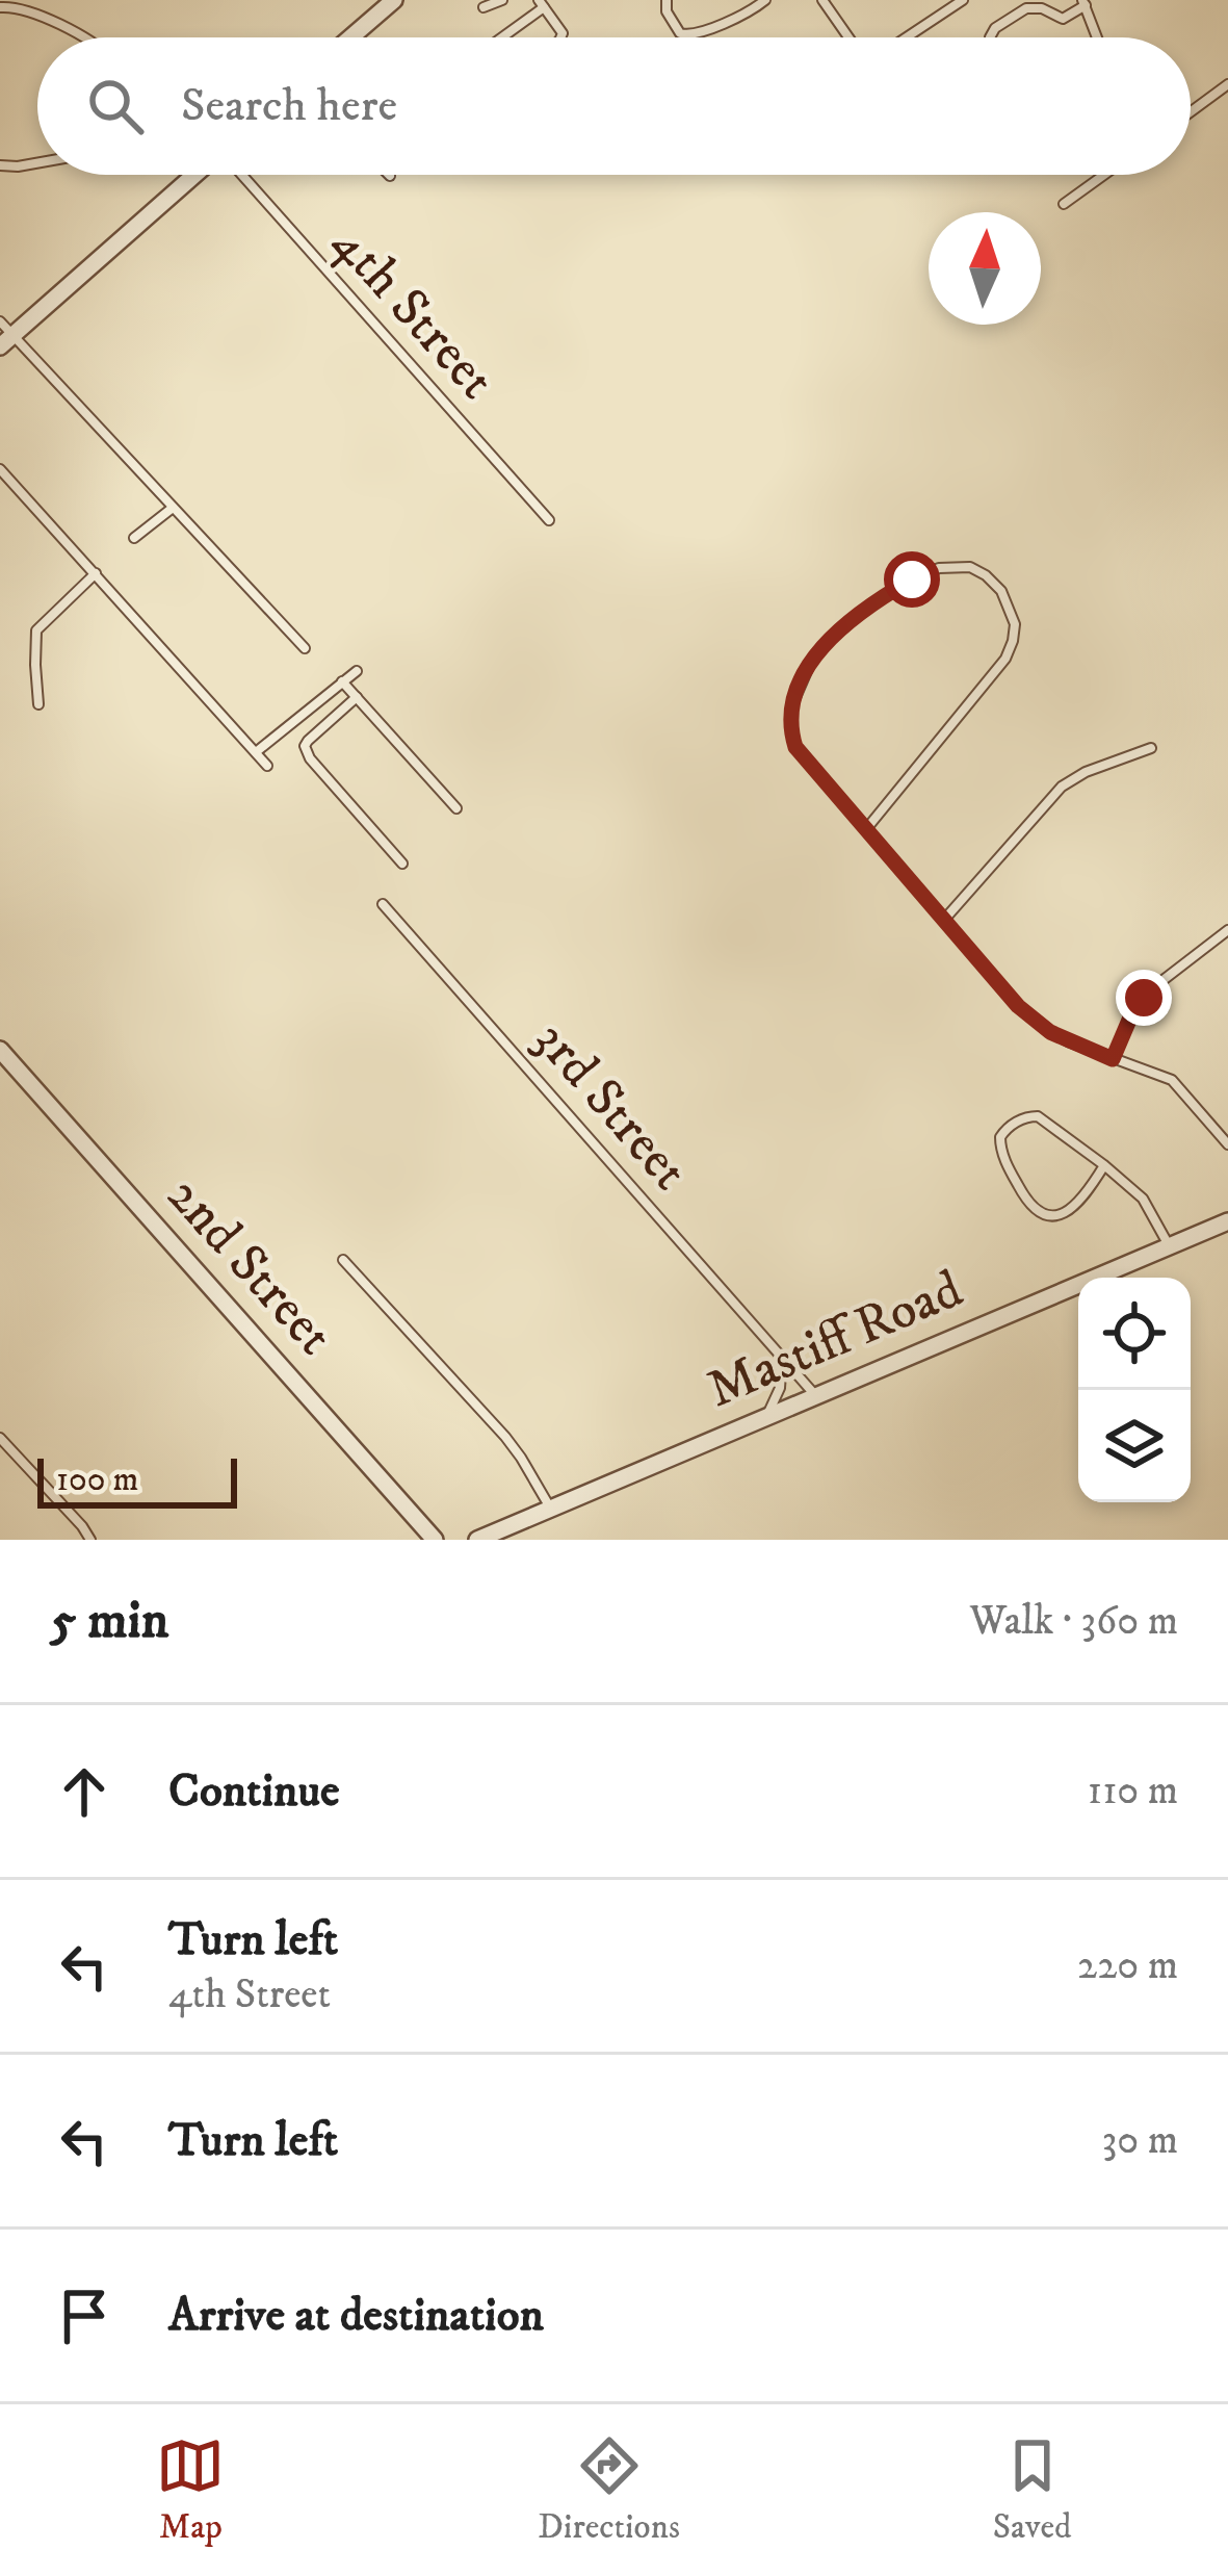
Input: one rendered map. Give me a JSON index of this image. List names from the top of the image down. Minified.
{"streets":{"street":["2nd Street","Mastiff Road"],"lane":["4th Street","3rd Street"]},"crossings":[["3rd Street","Mastiff Road"]],"scale_bar":"100 m","north":"top","page":{"search":"Search here","scale":"100 m","heading":["5 min","Walk · 360 m"],"list":[["Continue","110 m"],["Turn left","4th Street","220 m"],["Turn left","30 m"],"Arrive at destination"],"nav":["Map","Directions","Saved"]}}
